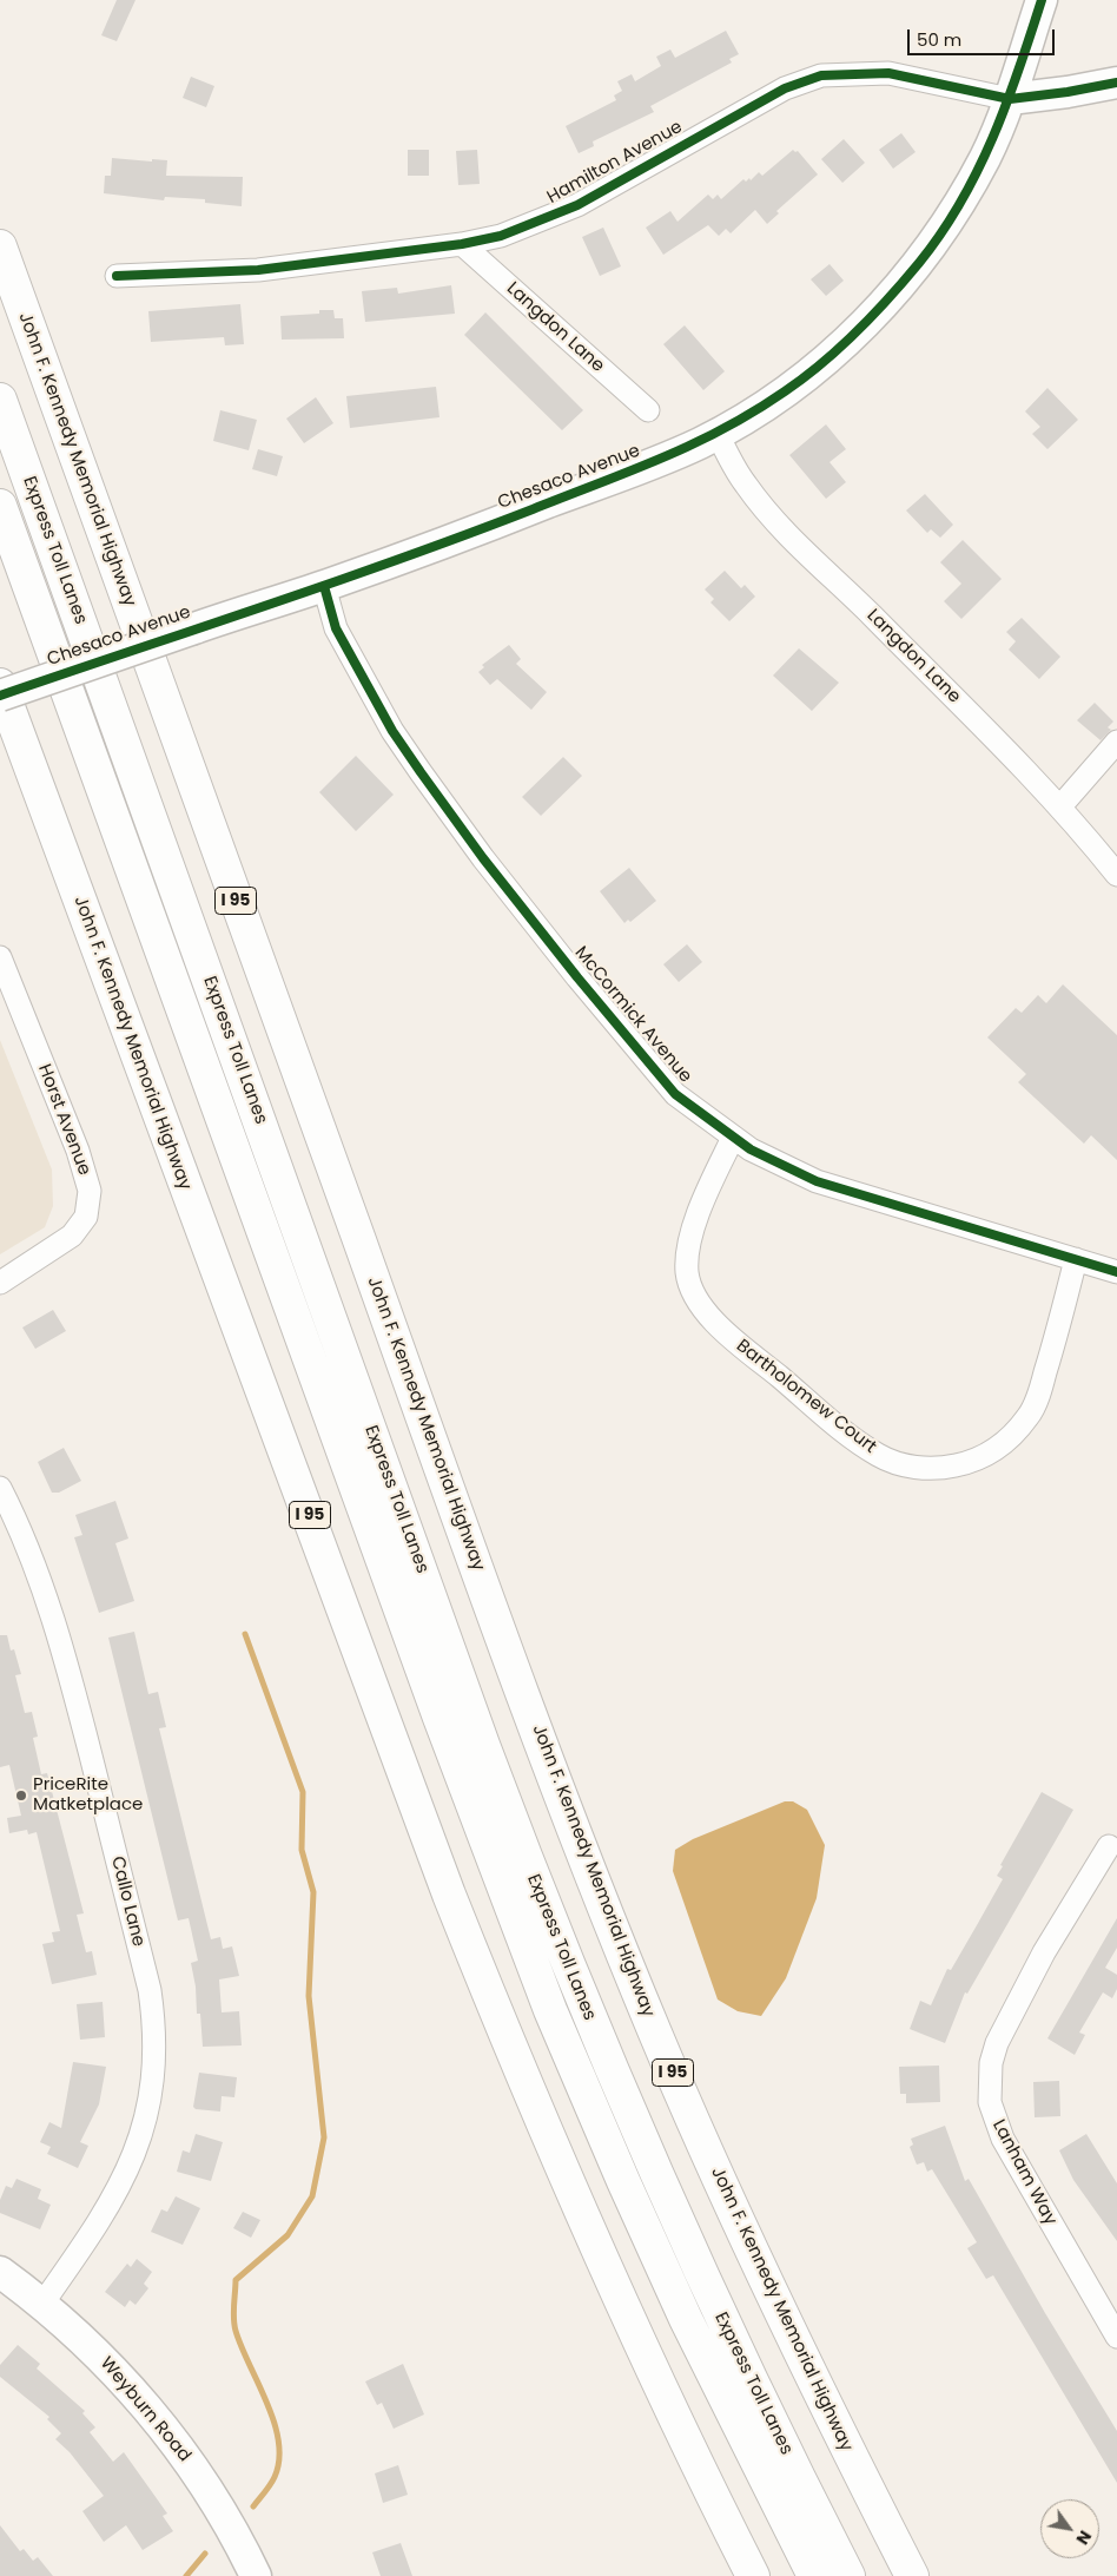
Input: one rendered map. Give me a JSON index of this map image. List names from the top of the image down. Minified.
{"streets":{"highway":["John F. Kennedy Memorial Highway","Express Toll Lanes","I 95"],"street":["Hamilton Avenue","Langdon Lane","Chesaco Avenue","McCormick Avenue","Horst Avenue","Bartholomew Court","Callo Lane","Lanham Way","Weyburn Road"]},"crossings":[["Hamilton Avenue","Langdon Lane"],["Hamilton Avenue","Chesaco Avenue"],["Langdon Lane","Chesaco Avenue"],["Chesaco Avenue","McCormick Avenue"],["McCormick Avenue","Bartholomew Court"],["Callo Lane","Weyburn Road"]],"places":["PriceRite Matketplace"],"scale_bar":"50 m","north":"bottom right"}
